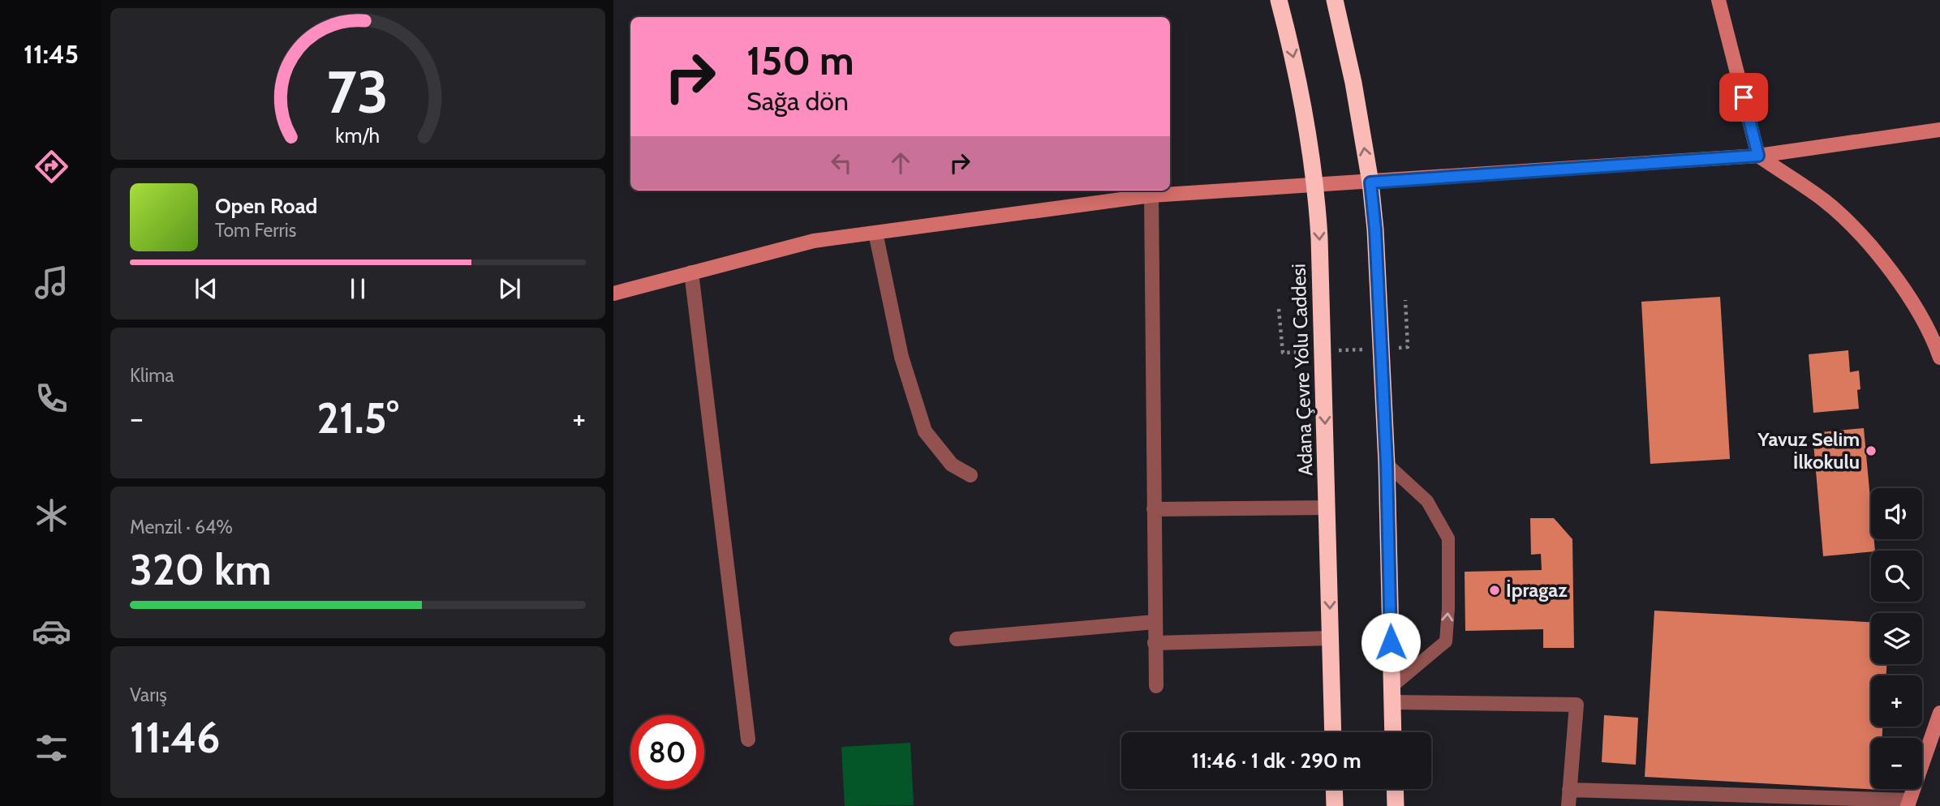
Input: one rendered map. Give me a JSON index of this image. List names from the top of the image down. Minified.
{"streets":{"highway":["Adana Çevre Yolu Caddesi"]},"places":["Yavuz Selim İlkokulu","İpragaz"],"page":{"tabs":"11:45","turn":["150 m","Sağa dön"],"song":["Open Road","Tom Ferris"],"tile":["Klima",["Menzil · 64%","320 km"],["Varış","11:46"]],"heat":["−","21.5°","+"],"map_buttons":["+","−"],"limit":"80","trip":"11:46 · 1 dk · 290 m","gauge":["73","km/h"]}}
